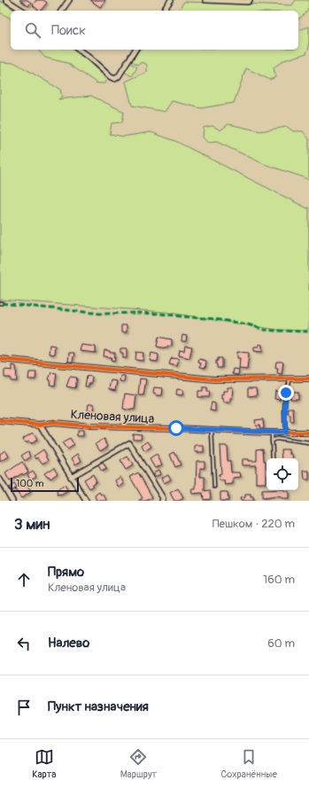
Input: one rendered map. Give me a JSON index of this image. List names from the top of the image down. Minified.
{"streets":{"street":["Кленовая улица"]},"scale_bar":"100 m","page":{"search":"Поиск","scale":"100 m","heading":["3 мин","Пешком · 220 m"],"list":[["Прямо","Кленовая улица","160 m"],["Налево","60 m"],"Пункт назначения"],"nav":["Карта","Маршрут","Сохранённые"]}}
